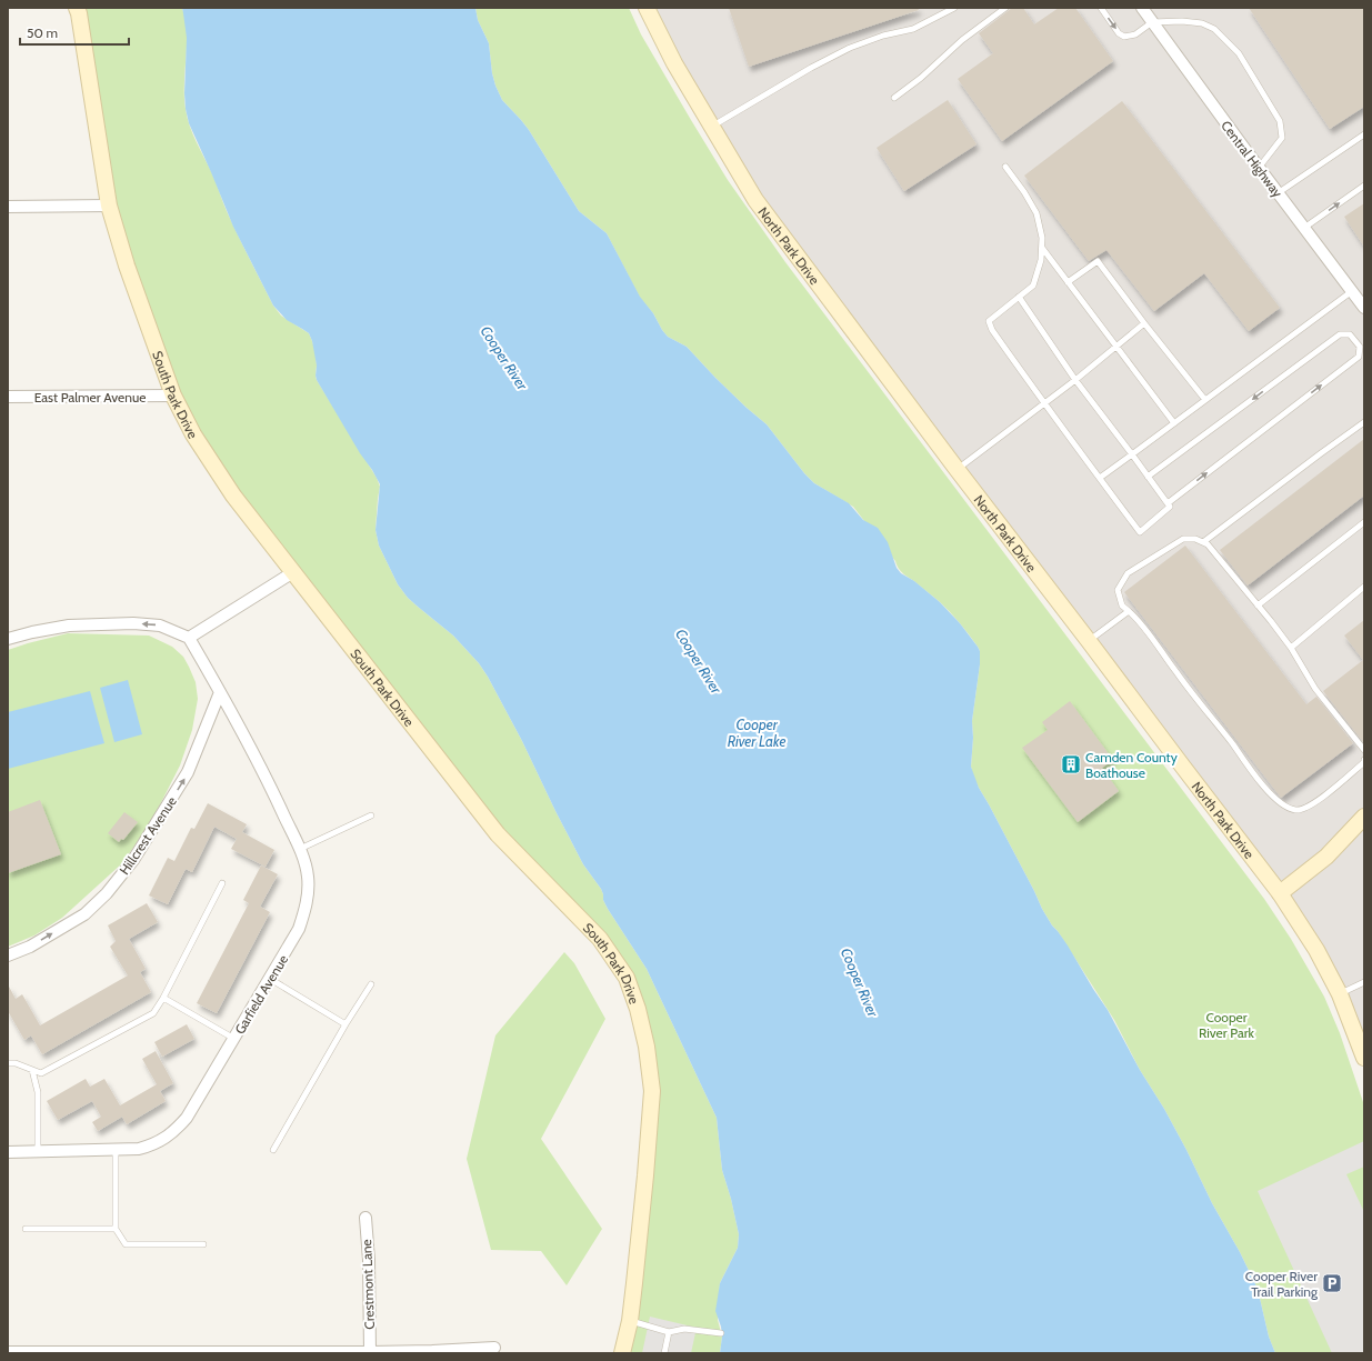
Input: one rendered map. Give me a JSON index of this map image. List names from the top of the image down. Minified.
{"streets":{"street":["Central Highway","North Park Drive","South Park Drive","East Palmer Avenue","Hillcrest Avenue","Garfield Avenue","Crestmont Lane"]},"crossings":[["South Park Drive","East Palmer Avenue"],["Hillcrest Avenue","Garfield Avenue"]],"one_way":["Hillcrest Avenue"],"water":["Cooper River","Cooper River Lake"],"parks":["Cooper River Park"],"places":{"building":["Camden County Boathouse"],"parking":["Cooper River Trail Parking"]},"scale_bar":"50 m"}
